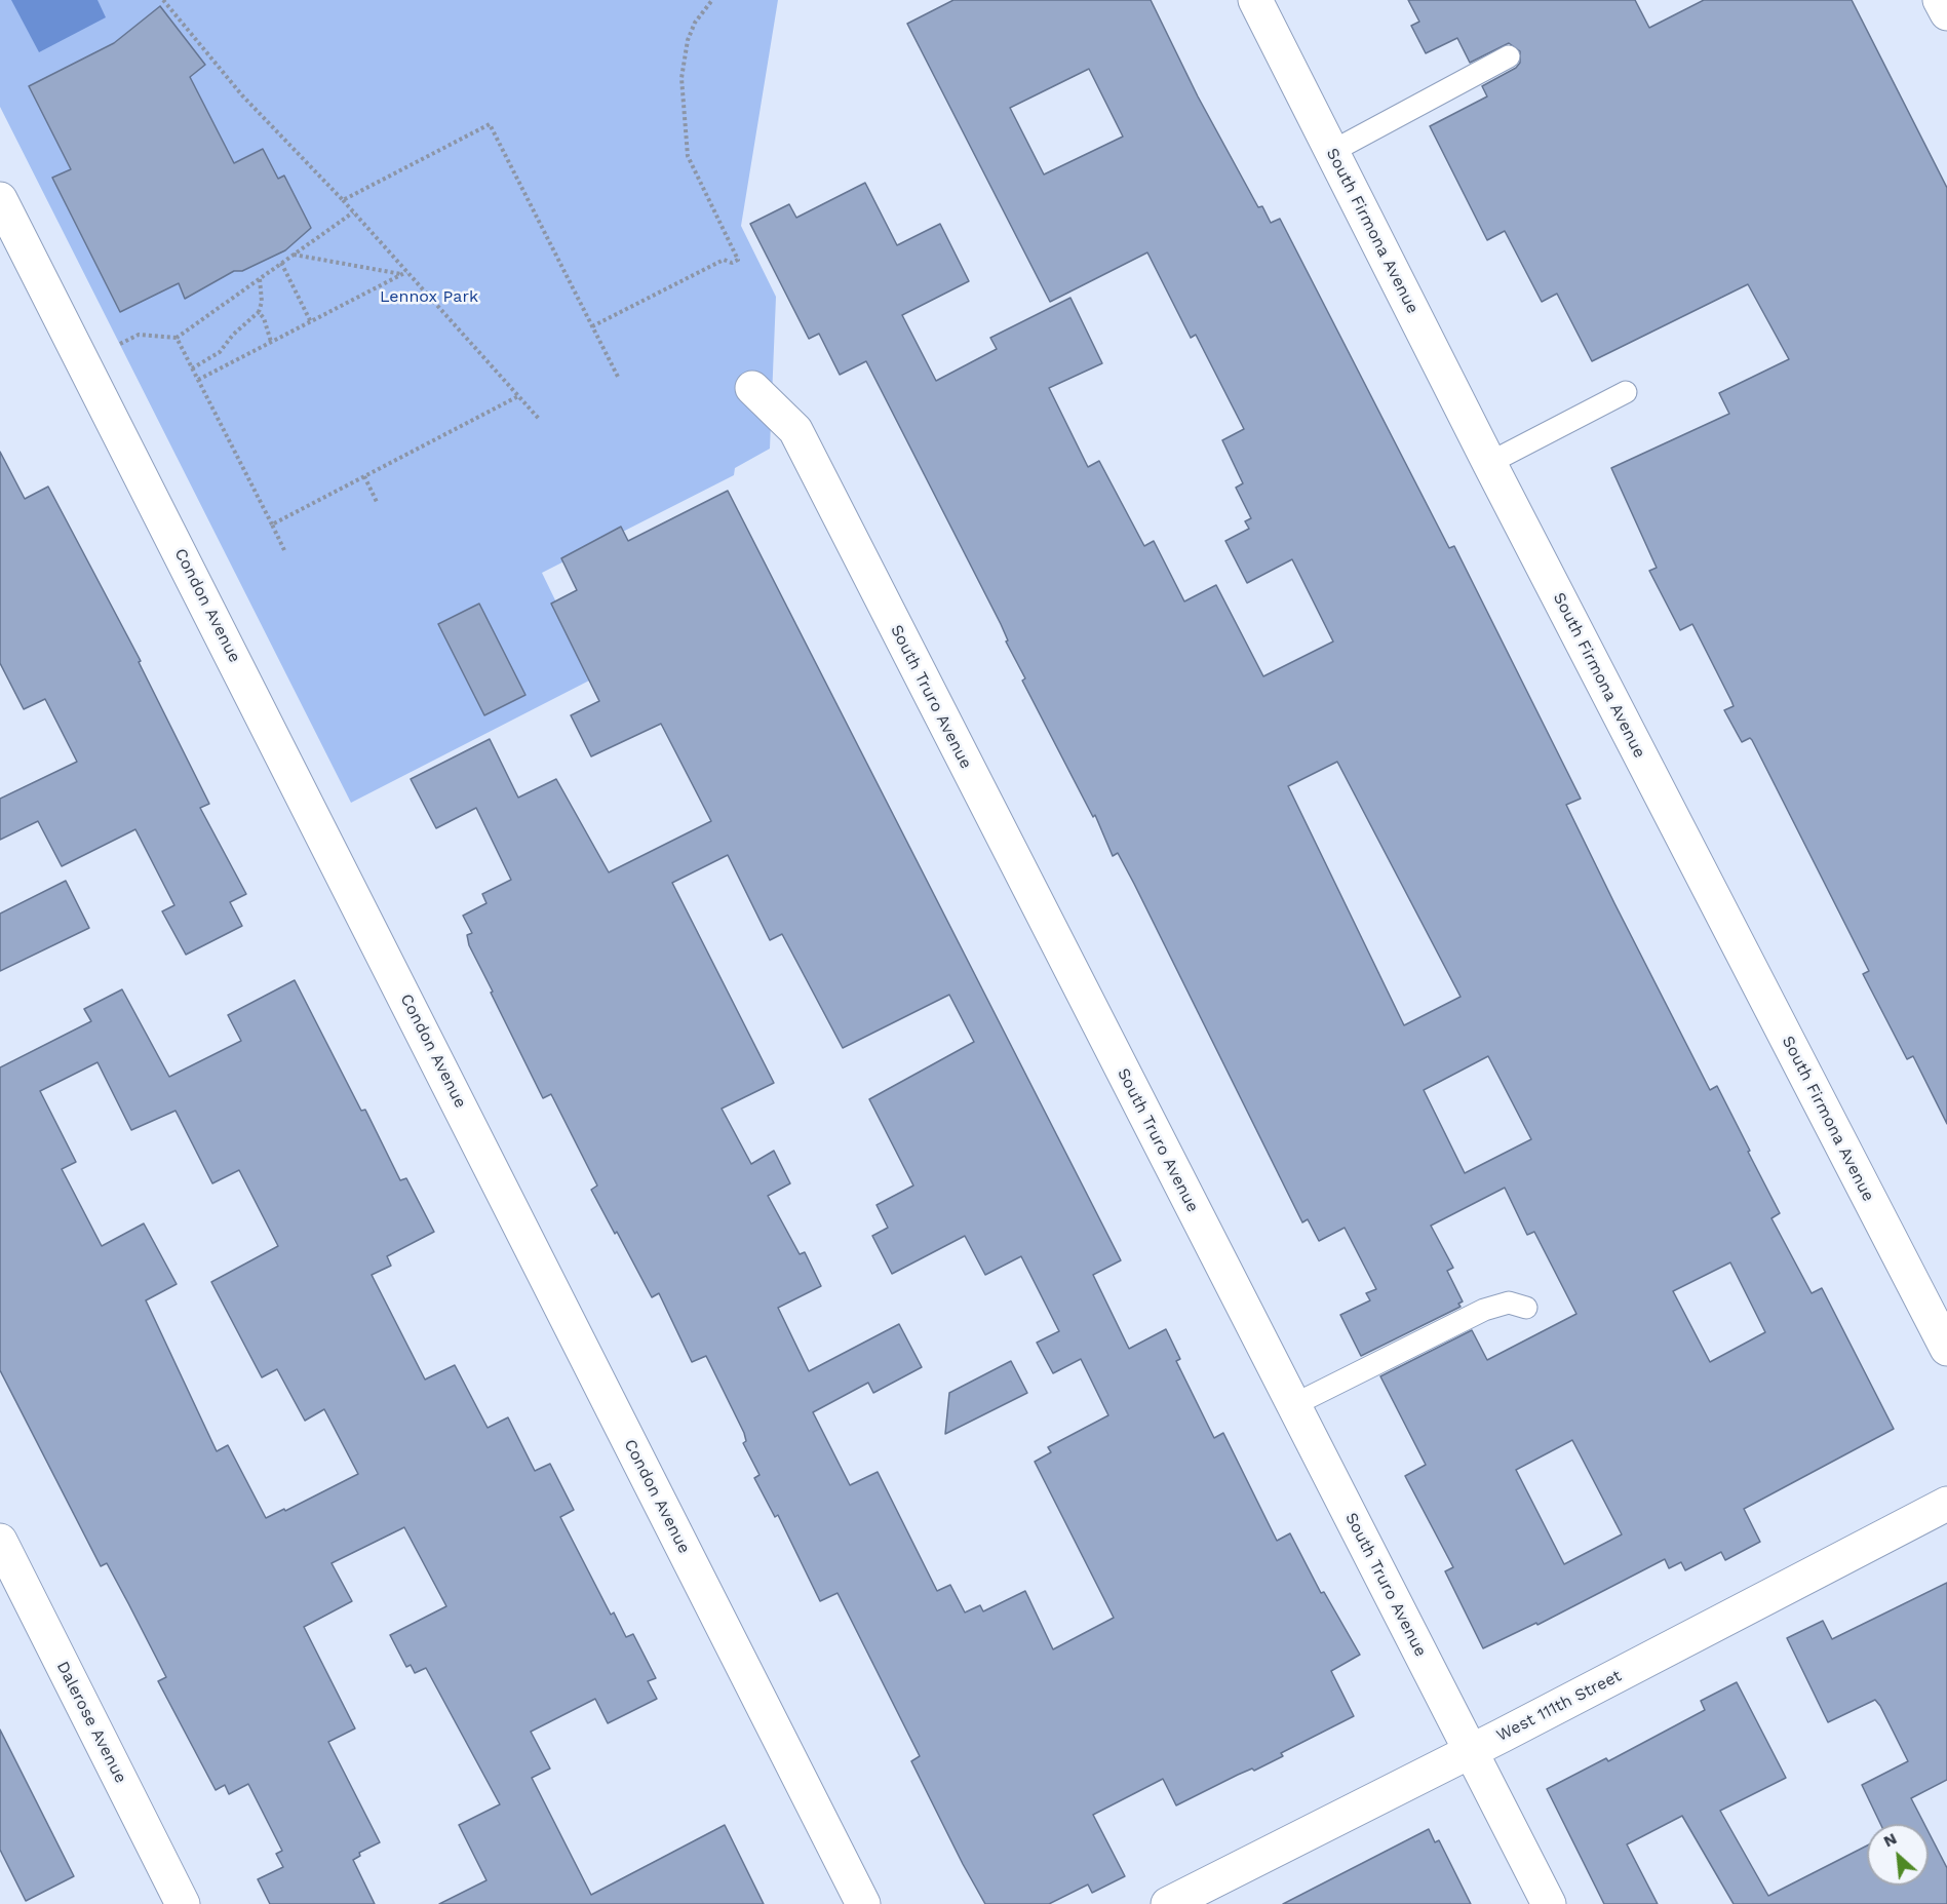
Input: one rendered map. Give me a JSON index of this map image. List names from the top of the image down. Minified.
{"streets":{"street":["South Firmona Avenue","Condon Avenue","South Truro Avenue","West 111th Street","Dalerose Avenue"]},"crossings":[["South Truro Avenue","West 111th Street"]],"parks":["Lennox Park"],"north":"top left"}
